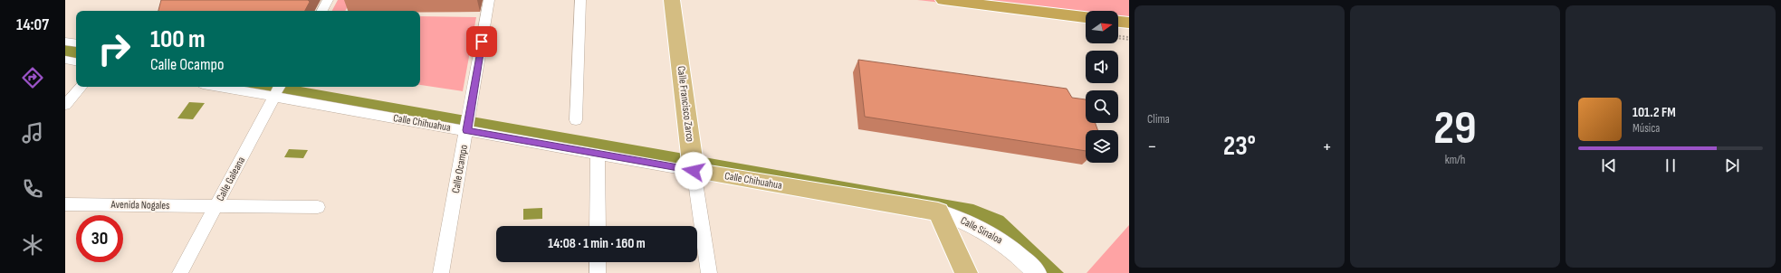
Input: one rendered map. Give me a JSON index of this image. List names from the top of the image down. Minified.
{"streets":{"main road":["Calle Francisco Zarco","Calle Chihuahua"],"street":["Calle Ocampo","Calle Galeana","Avenida Nogales","Calle Sinaloa"]},"crossings":[["Calle Francisco Zarco","Calle Chihuahua"],["Calle Chihuahua","Calle Ocampo"],["Calle Chihuahua","Calle Galeana"],["Calle Chihuahua","Calle Sinaloa"],["Calle Galeana","Avenida Nogales"]],"north":"right","page":{"tabs":"14:07","tile":["Clima",["29","km/h"]],"turn":["100 m","Calle Ocampo"],"song":["101.2 FM","Música"],"heat":["−","23°","+"],"limit":"30","trip":"14:08 · 1 min · 160 m"}}
